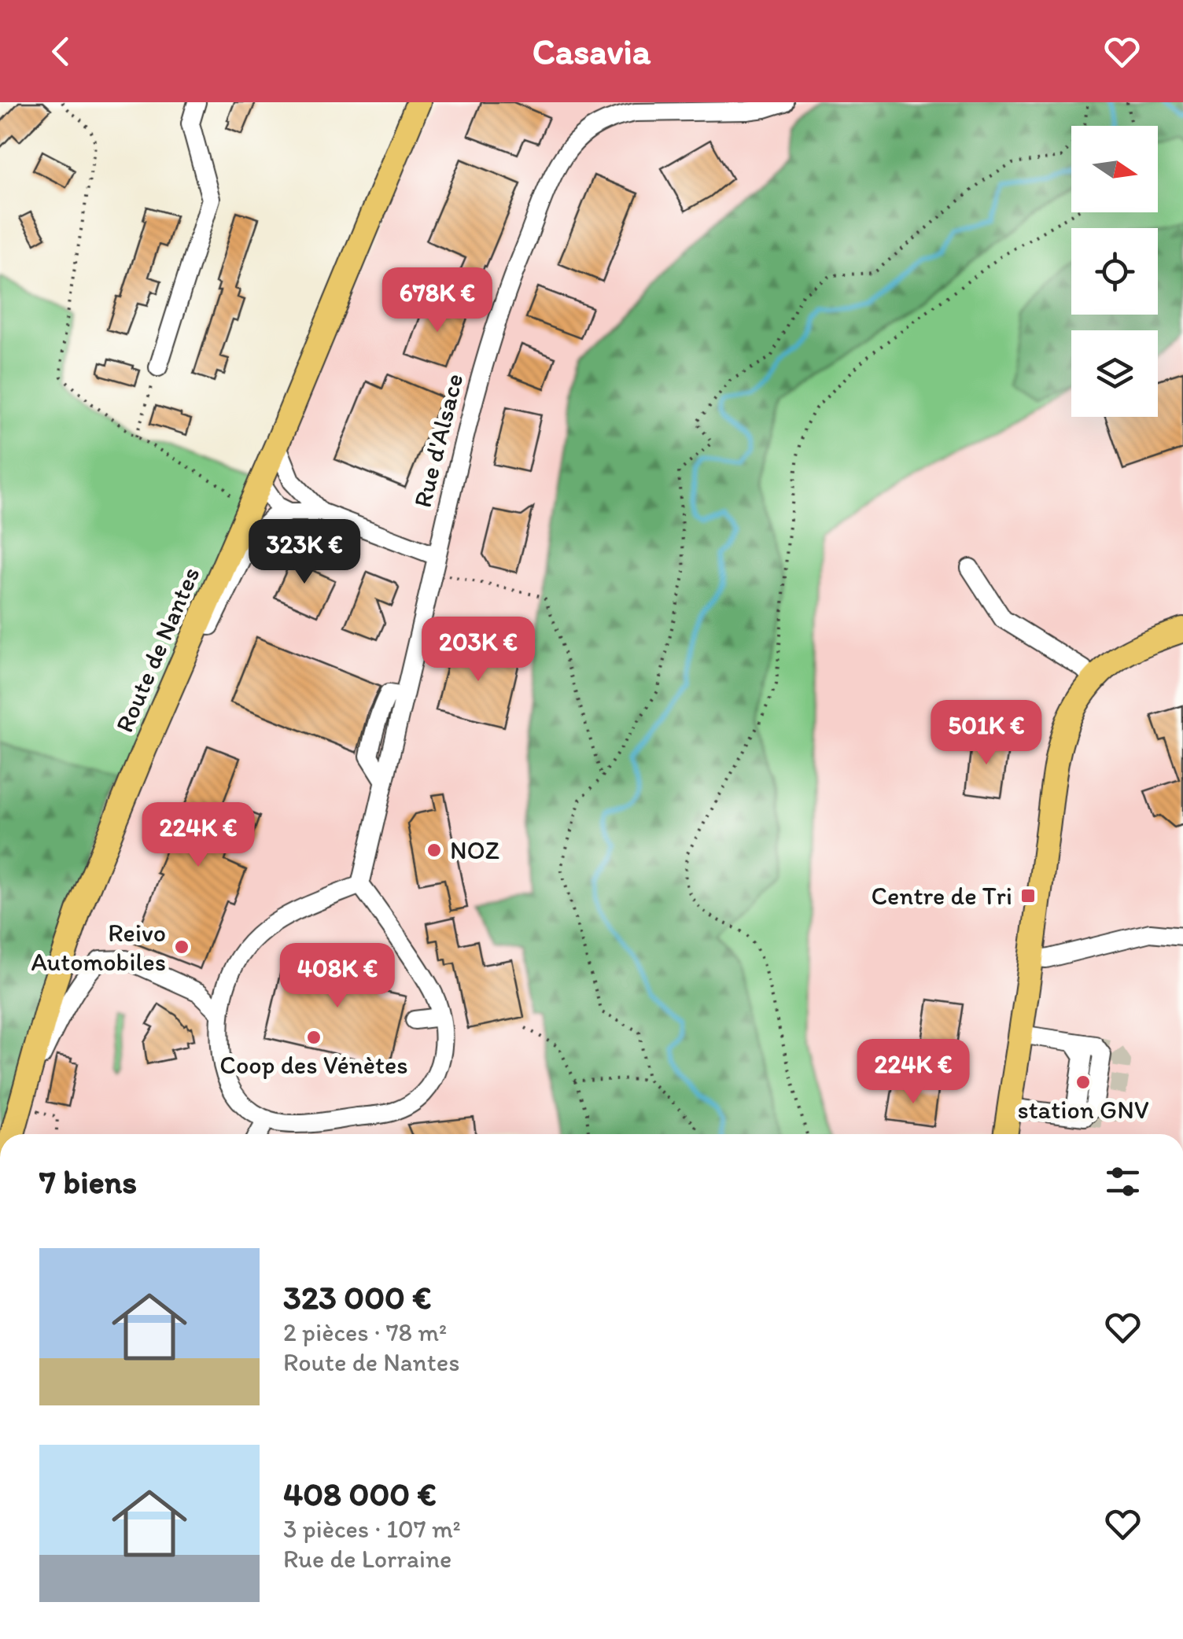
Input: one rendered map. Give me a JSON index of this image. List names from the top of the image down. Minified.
{"streets":{"main road":["Route de Nantes"],"street":["Rue d'Alsace"]},"places":{"other":["NOZ","Reivo Automobiles","Coop des Vénètes","station GNV"],"transit":["Centre de Tri"]},"north":"right","page":{"header":"Casavia","price":["678K €","323K €","203K €","501K €","224K €","408K €","224K €"],"heading":"7 biens","list":[{"name":"323 000 €","note":"2 pièces · 78 m² · Route de Nantes"},{"name":"408 000 €","note":"3 pièces · 107 m² · Rue de Lorraine"}]}}
